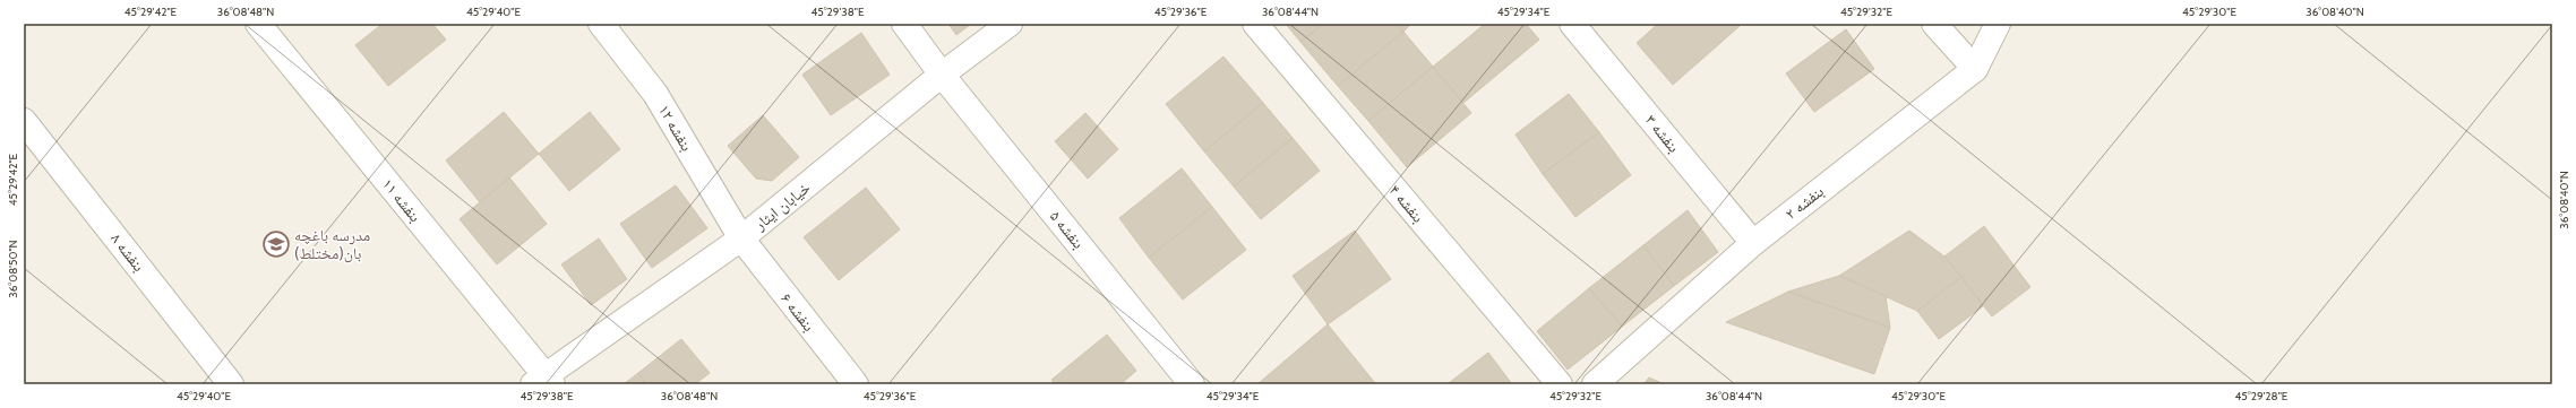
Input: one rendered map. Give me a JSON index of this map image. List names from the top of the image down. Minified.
{"streets":{"street":["بنفشه ۱۲","بنفشه ۳","بنفشه ۱۱","بنفشه ۲","بنفشه ۴","خیابان ایثار","بنفشه ۵","بنفشه ۸","بنفشه ۶"]},"crossings":[["بنفشه ۱۲","خیابان ایثار"],["بنفشه ۱۲","بنفشه ۶"],["بنفشه ۳","بنفشه ۲"],["بنفشه ۱۱","خیابان ایثار"],["خیابان ایثار","بنفشه ۵"],["خیابان ایثار","بنفشه ۶"]],"places":{"school or university":["مدرسه باغچه بان(مختلط)"]},"coordinates":["45°29'42\"E","36°08'48\"N","45°29'40\"E","45°29'38\"E","45°29'36\"E","36°08'44\"N","45°29'34\"E","45°29'32\"E","45°29'30\"E","36°08'40\"N","36°08'50\"N","45°29'28\"E"]}
